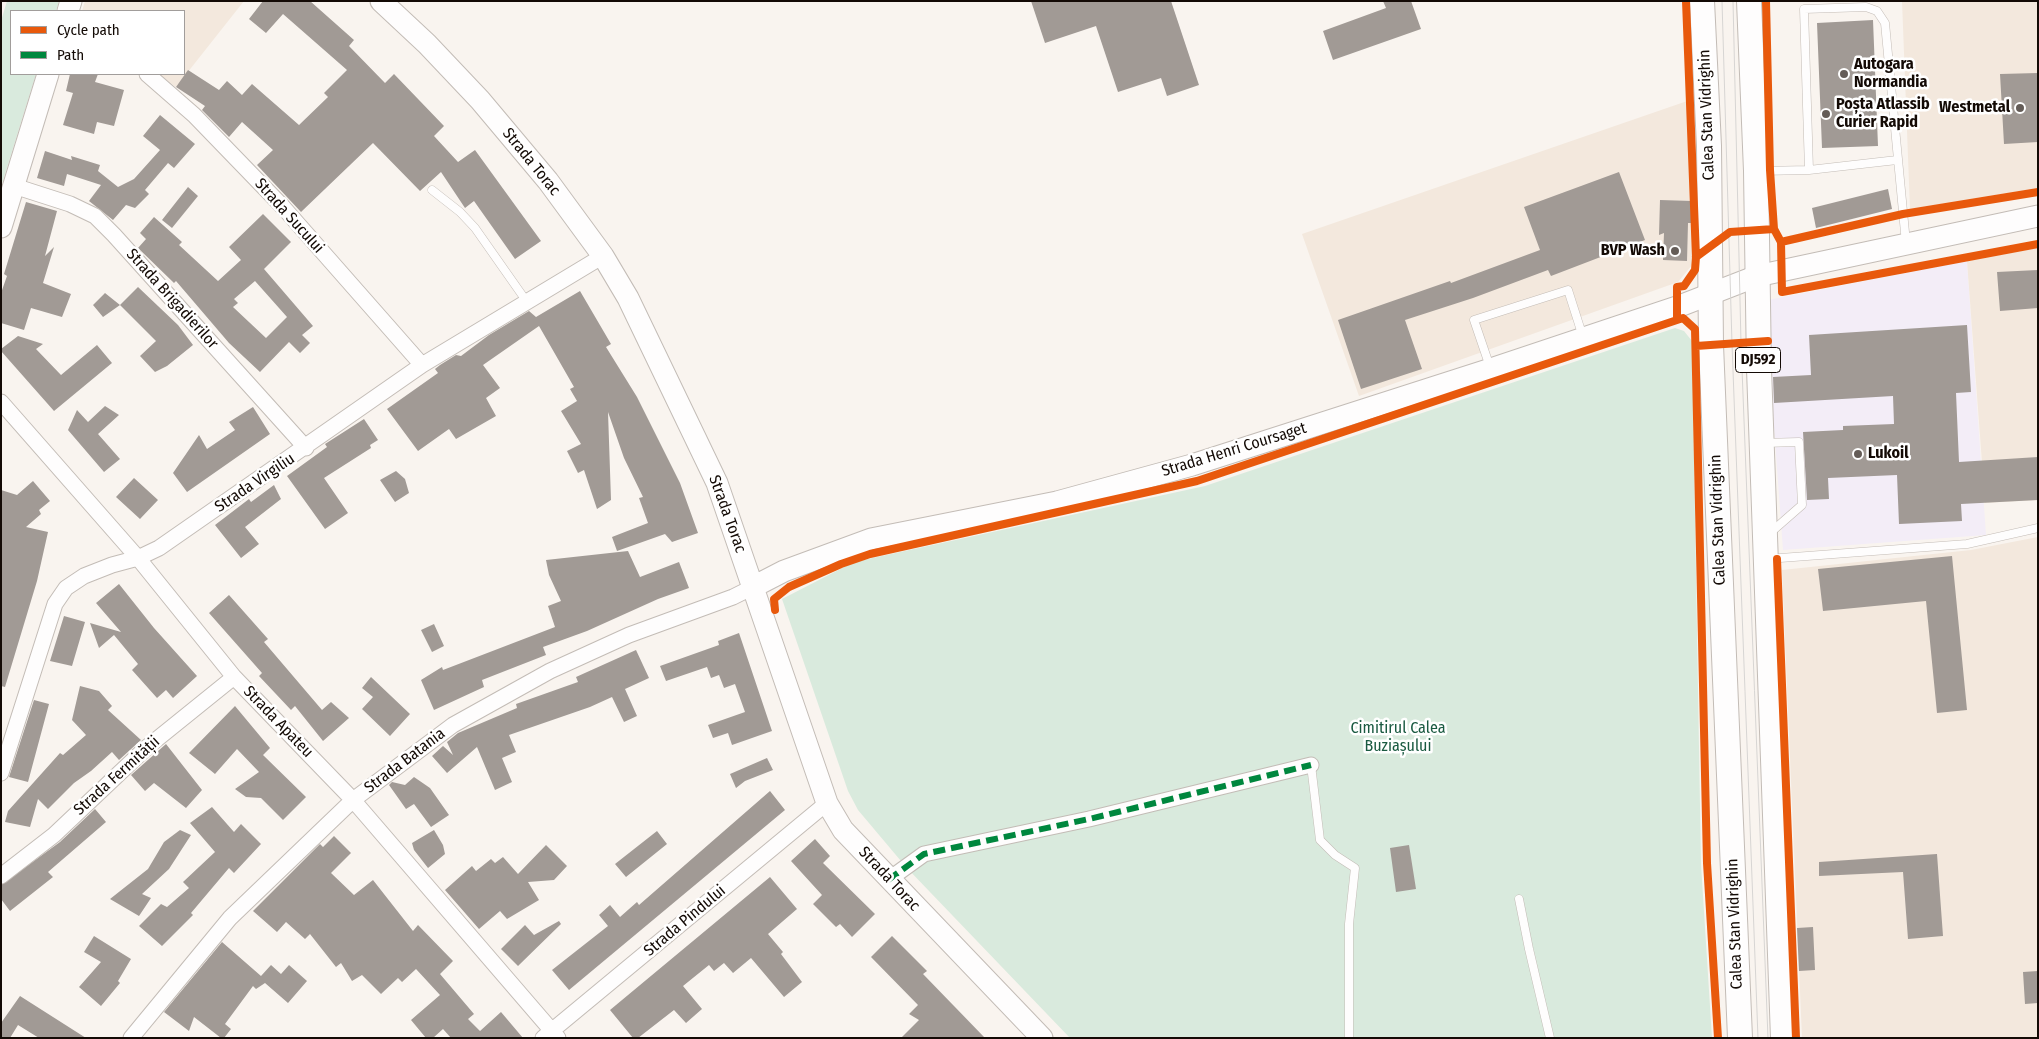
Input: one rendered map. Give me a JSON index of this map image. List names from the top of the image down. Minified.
{"streets":{"main road":["Calea Stan Vidrighin","DJ592"],"street":["Strada Torac","Strada Sucului","Strada Brigadierilor","Strada Henri Coursaget","Strada Virgiliu","Strada Apateu","Strada Batania","Strada Fermității","Strada Pindului"]},"crossings":[["Calea Stan Vidrighin","Strada Henri Coursaget"],["Strada Torac","Strada Henri Coursaget"],["Strada Torac","Strada Virgiliu"],["Strada Torac","Strada Batania"],["Strada Torac","Strada Pindului"],["Strada Sucului","Strada Virgiliu"],["Strada Brigadierilor","Strada Virgiliu"],["DJ592","Strada Henri Coursaget"],["Strada Henri Coursaget","Strada Batania"],["Strada Virgiliu","Strada Apateu"],["Strada Apateu","Strada Batania"],["Strada Apateu","Strada Fermității"],["Strada Apateu","Strada Pindului"]],"parks":["Cimitirul Calea Buziașului"],"places":["Autogara Normandia","Westmetal","Poșta Atlassib Curier Rapid","BVP Wash","Lukoil"],"legend":["Cycle path","Path"]}
